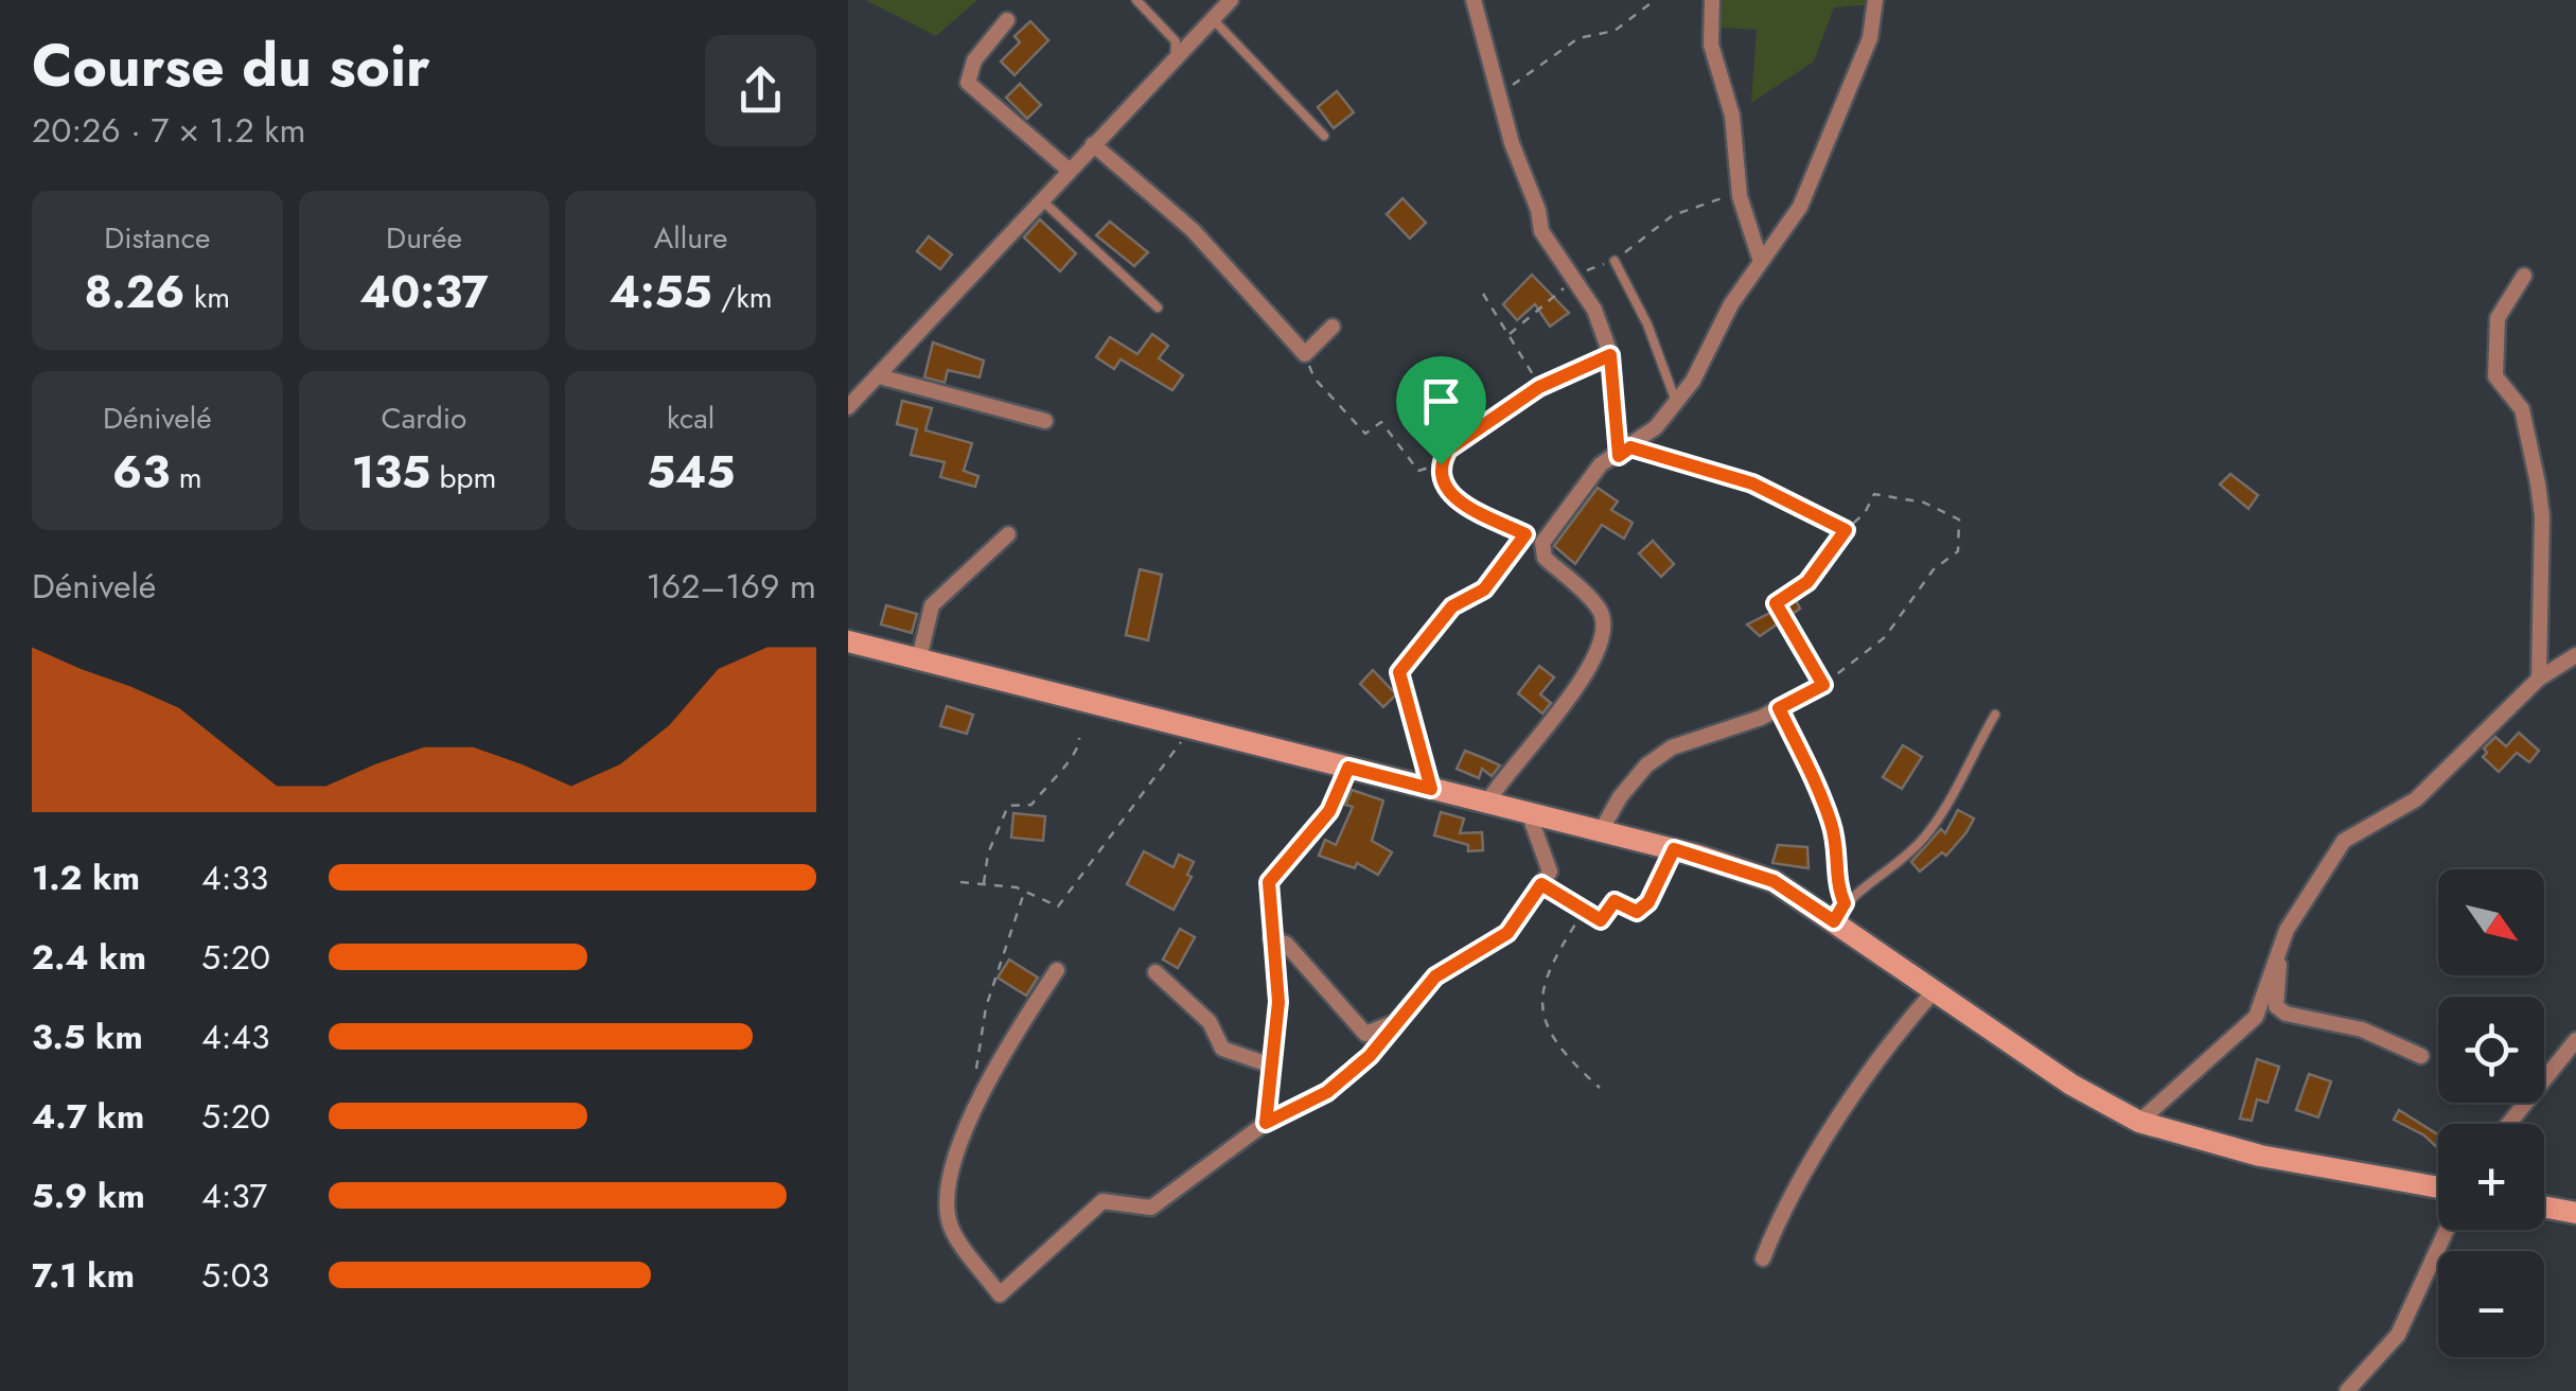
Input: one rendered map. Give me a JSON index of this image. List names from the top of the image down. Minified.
{"north":"bottom right","page":{"heading":["Course du soir","20:26 · 7 × 1.2 km"],"stats":[["Distance","8.26 km"],["Durée","40:37"],["Allure","4:55 /km"],["Dénivelé","63 m"],["Cardio","135 bpm"],["kcal","545"]],"chart":["Dénivelé","162–169 m"],"list":[{"name":"1.2 km","note":"4:33"},{"name":"2.4 km","note":"5:20"},{"name":"3.5 km","note":"4:43"},{"name":"4.7 km","note":"5:20"},{"name":"5.9 km","note":"4:37"},{"name":"7.1 km","note":"5:03"}],"map_buttons":["+","−"]}}
